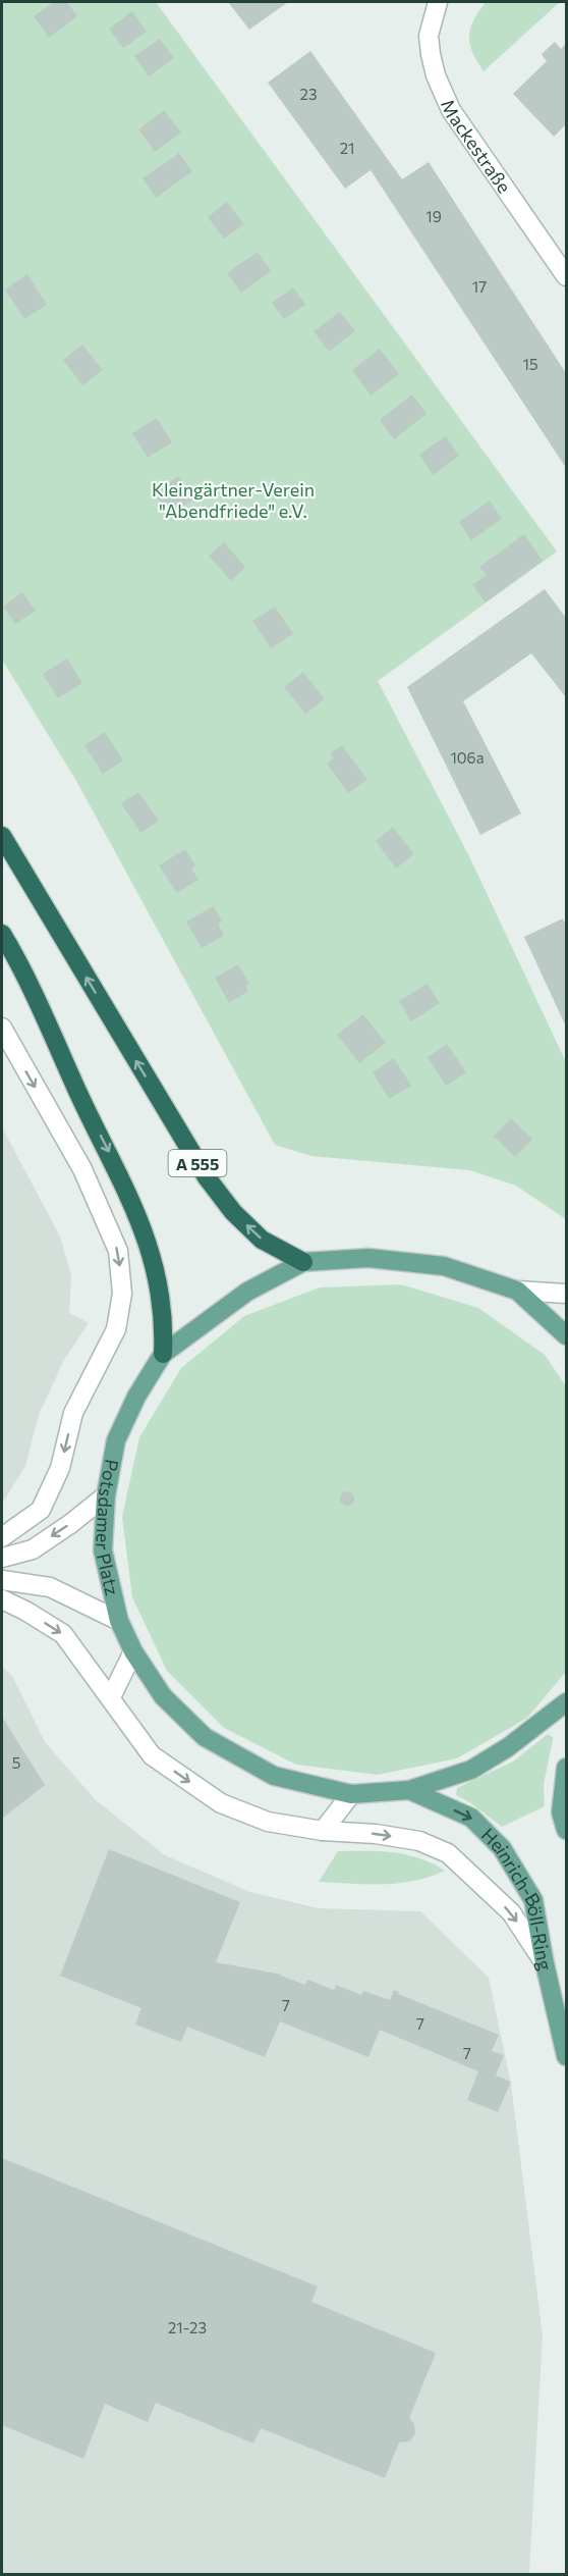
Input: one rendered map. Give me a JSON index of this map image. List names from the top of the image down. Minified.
{"streets":{"highway":["A 555"],"main road":["Potsdamer Platz","Heinrich-Böll-Ring"],"street":["Mackestraße"]},"crossings":[["A 555","Potsdamer Platz"],["Potsdamer Platz","Heinrich-Böll-Ring"]],"one_way":["Heinrich-Böll-Ring"],"parks":["Kleingärtner-Verein \"Abendfriede\" e.V."],"house_numbers":["23","21","19","17","15","106a","5","7","7","7","21-23"]}
